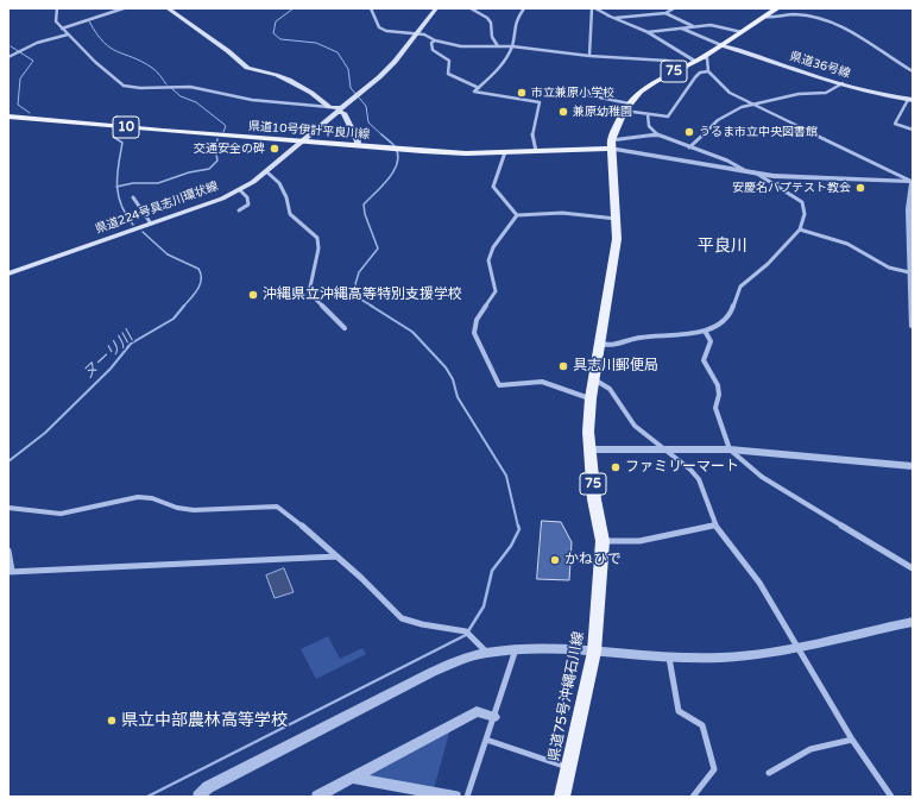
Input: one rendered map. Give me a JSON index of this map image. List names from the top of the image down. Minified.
{"streets":{"main road":["県道36号線","75","10","県道10号伊計平良川線","県道224号具志川環状線","県道75号沖縄石川線"]},"crossings":[["県道36号線","県道75号沖縄石川線"],["県道10号伊計平良川線","県道224号具志川環状線"],["県道10号伊計平良川線","県道75号沖縄石川線"]],"districts":["平良川"],"water":["ヌーリ川"],"places":["市立兼原小学校","兼原幼稚園","うるま市立中央図書館","交通安全の碑","安慶名バプテスト教会","沖縄県立沖縄高等特別支援学校","具志川郵便局","ファミリーマート","かねひで","県立中部農林高等学校"]}
